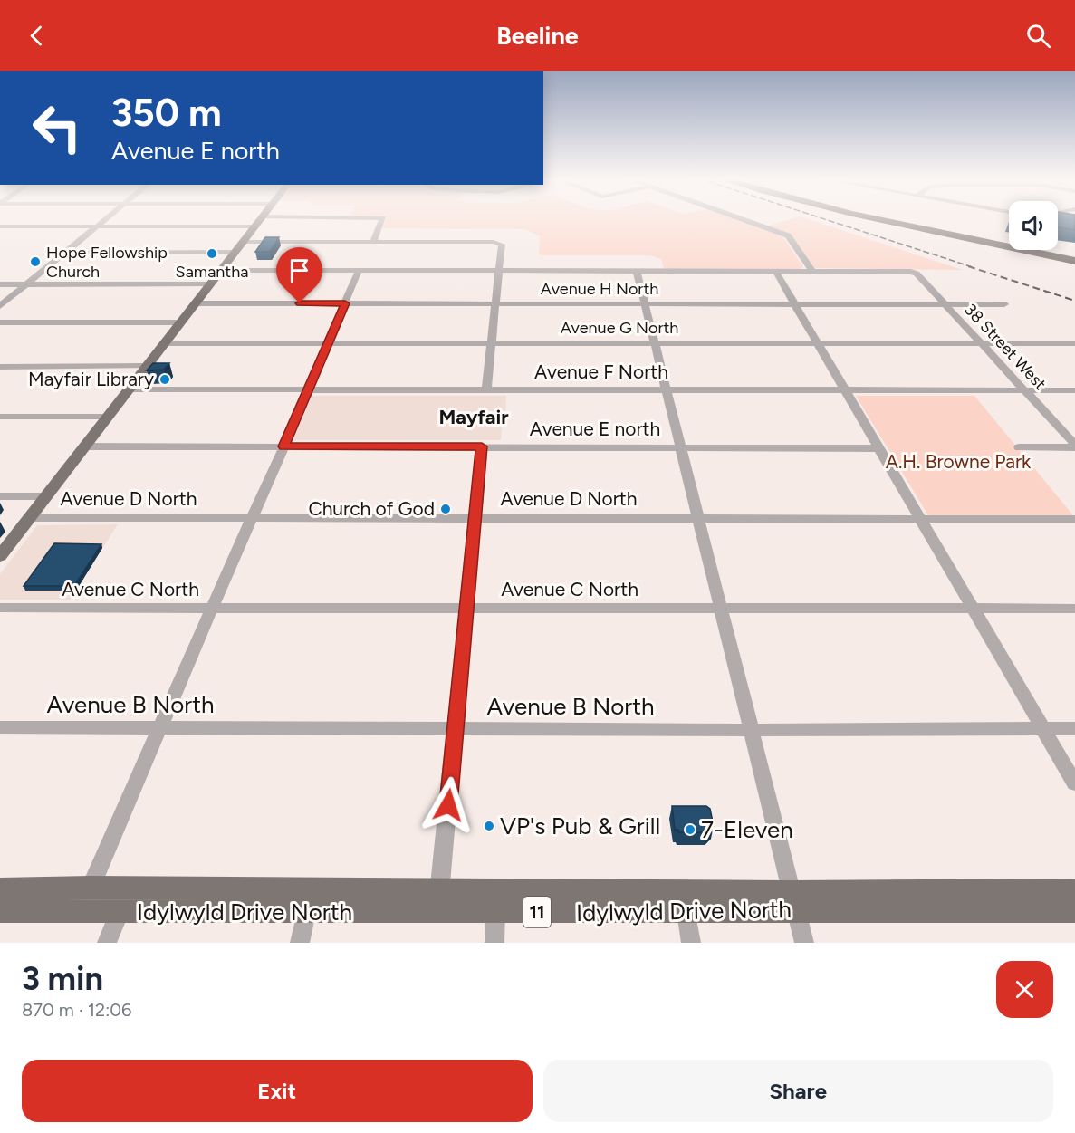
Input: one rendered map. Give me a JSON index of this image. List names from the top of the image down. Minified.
{"streets":{"main road":["Idylwyld Drive North","11"],"street":["Avenue H North","Avenue G North","38 Street West","Avenue F North","Avenue E north","Avenue D North","Avenue C North","Avenue B North"]},"crossings":[["Avenue H North","38 Street West"],["Avenue G North","38 Street West"],["38 Street West","Avenue F North"]],"districts":["Mayfair"],"parks":["A.H. Browne Park"],"places":["Samantha","Hope Fellowship Church","Mayfair Library","Church of God","VP's Pub & Grill","7-Eleven"],"page":{"header":"Beeline","turn":["350 m","Avenue E north"],"heading":["3 min","870 m · 12:06"],"buttons":["Exit","Share"]}}
